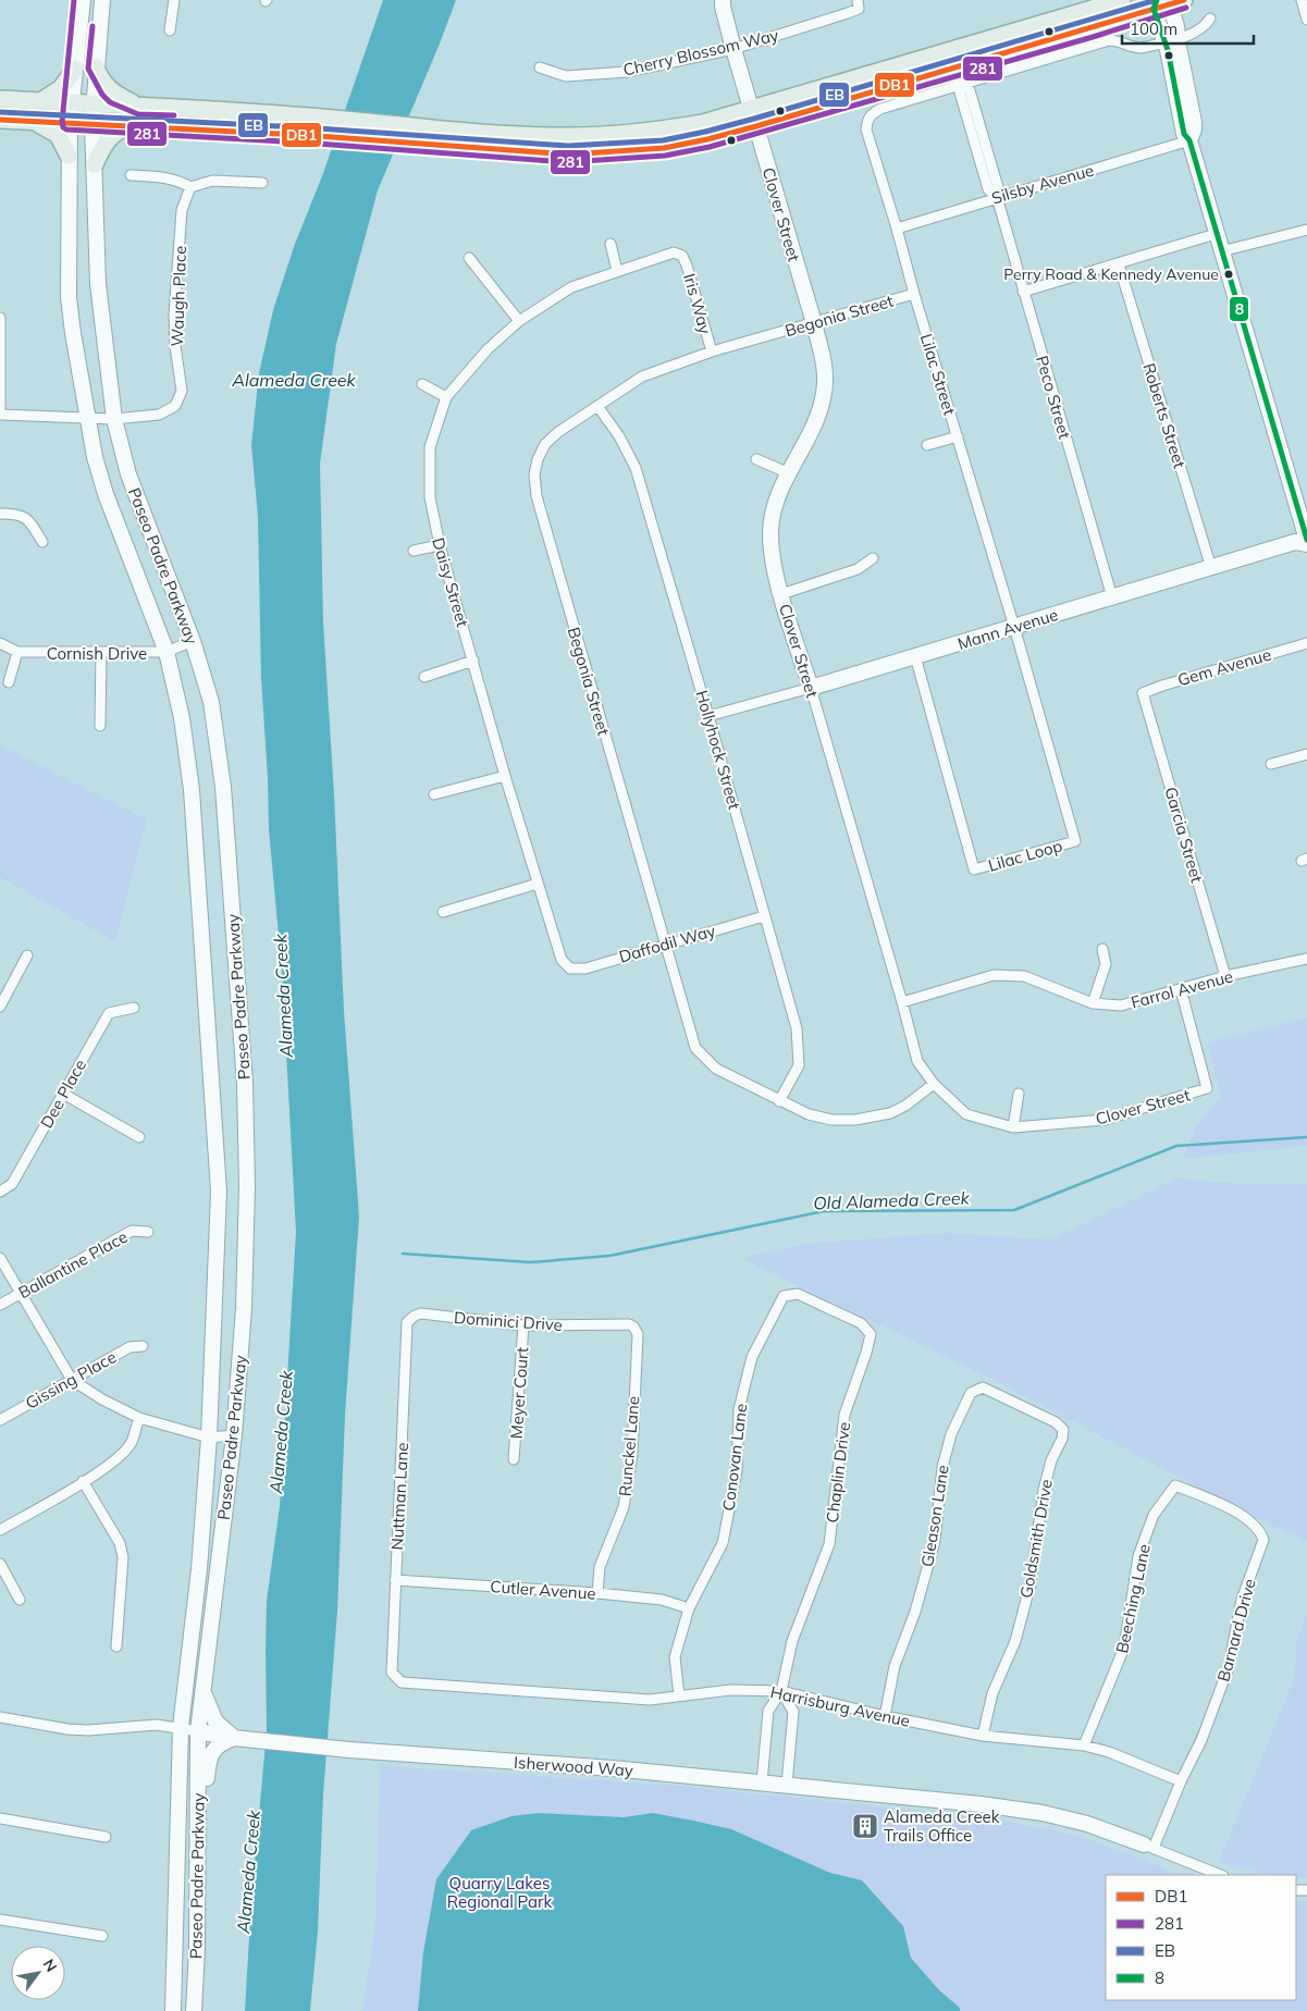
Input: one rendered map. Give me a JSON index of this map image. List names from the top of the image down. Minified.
{"streets":{"main road":["Clover Street","Paseo Padre Parkway","Mann Avenue","Isherwood Way"],"street":["Cherry Blossom Way","Silsby Avenue","Waugh Place","Iris Way","Begonia Street","Lilac Street","Peco Street","Roberts Street","Daisy Street","Cornish Drive","Gem Avenue","Hollyhock Street","Garcia Street","Lilac Loop","Daffodil Way","Farrol Avenue","Dee Place","Ballantine Place","Dominici Drive","Gissing Place","Meyer Court","Runckel Lane","Conovan Lane","Chaplin Drive","Nuttman Lane","Gleason Lane","Goldsmith Drive","Cutler Avenue","Beeching Lane","Barnard Drive","Harrisburg Avenue"]},"crossings":[["Cherry Blossom Way","Clover Street"],["Silsby Avenue","Lilac Street"],["Silsby Avenue","Peco Street"],["Clover Street","Begonia Street"],["Clover Street","Mann Avenue"],["Clover Street","Farrol Avenue"],["Waugh Place","Paseo Padre Parkway"],["Iris Way","Begonia Street"],["Iris Way","Daisy Street"],["Begonia Street","Lilac Street"],["Begonia Street","Hollyhock Street"],["Begonia Street","Daffodil Way"],["Lilac Street","Peco Street"],["Lilac Street","Mann Avenue"],["Lilac Street","Lilac Loop"],["Peco Street","Mann Avenue"],["Roberts Street","Mann Avenue"],["Paseo Padre Parkway","Cornish Drive"],["Paseo Padre Parkway","Isherwood Way"],["Daisy Street","Daffodil Way"],["Mann Avenue","Hollyhock Street"],["Mann Avenue","Lilac Loop"],["Gem Avenue","Garcia Street"],["Hollyhock Street","Daffodil Way"],["Garcia Street","Farrol Avenue"],["Dominici Drive","Meyer Court"],["Dominici Drive","Runckel Lane"],["Dominici Drive","Nuttman Lane"],["Runckel Lane","Cutler Avenue"],["Conovan Lane","Chaplin Drive"],["Conovan Lane","Cutler Avenue"],["Conovan Lane","Harrisburg Avenue"],["Chaplin Drive","Harrisburg Avenue"],["Chaplin Drive","Isherwood Way"],["Nuttman Lane","Cutler Avenue"],["Nuttman Lane","Harrisburg Avenue"],["Gleason Lane","Goldsmith Drive"],["Gleason Lane","Harrisburg Avenue"],["Goldsmith Drive","Harrisburg Avenue"],["Beeching Lane","Barnard Drive"],["Beeching Lane","Harrisburg Avenue"],["Barnard Drive","Harrisburg Avenue"],["Barnard Drive","Isherwood Way"]],"water":["Alameda Creek","Old Alameda Creek"],"parks":["Quarry Lakes Regional Park"],"places":{"other":["Perry Road & Kennedy Avenue"],"building":["Alameda Creek Trails Office"]},"lines":["transit line DB1","transit line 281","transit line EB","transit line 8"],"legend":["DB1","281","EB","8"],"scale_bar":"100 m","north":"top right"}
